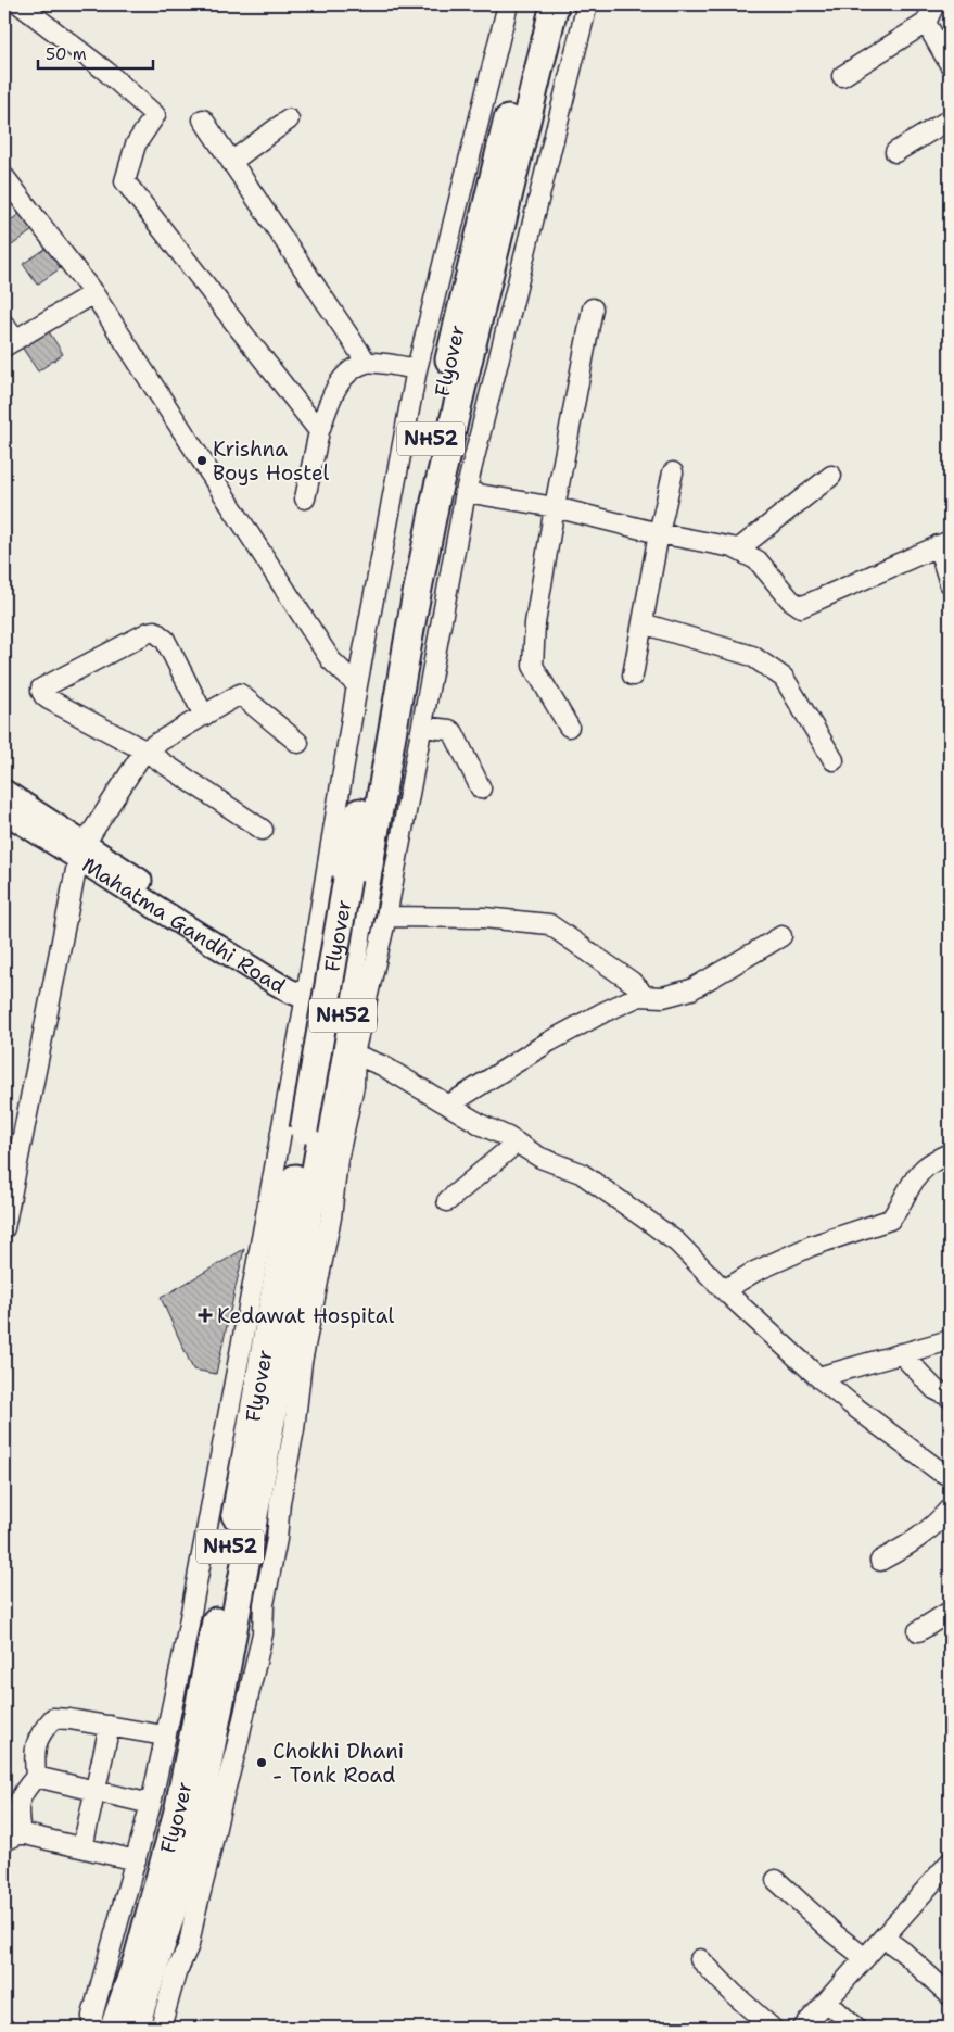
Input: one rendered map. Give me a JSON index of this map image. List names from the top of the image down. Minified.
{"streets":{"highway":["Flyover","NH52"],"main road":["Mahatma Gandhi Road"]},"crossings":[["NH52","Mahatma Gandhi Road"]],"places":{"other":["Krishna Boys Hostel","Chokhi Dhani - Tonk Road"],"health":["Kedawat Hospital"]},"scale_bar":"50 m"}
